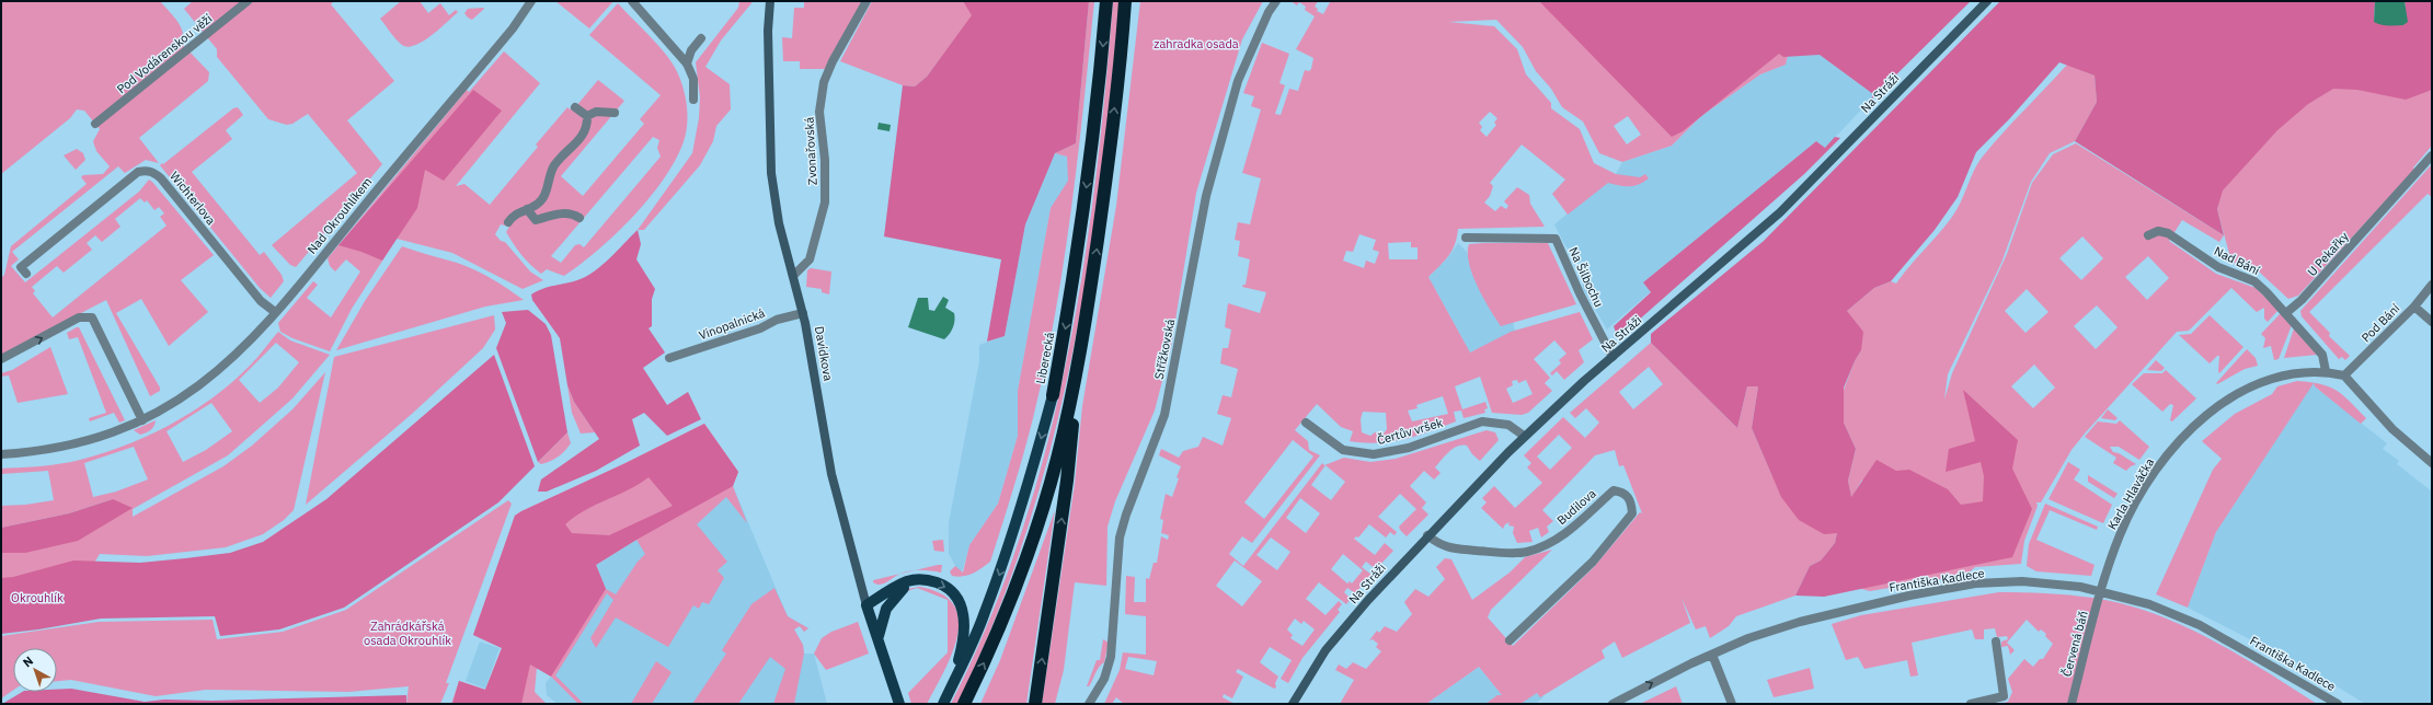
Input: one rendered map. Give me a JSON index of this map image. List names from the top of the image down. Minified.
{"streets":{"highway":["Liberecká"],"main road":["Davídkova"],"street":["Pod Vodárenskou věží","Na Stráži","Zvonařovská","Wichterlova","Nad Okrouhlíkem","U Pekařky","Nad Bání","Na Šilbochu","Pod Bání","Vinopalnická","Střížkovská","Čertův vršek","Karla Hlaváčka","Budilova","Františka Kadlece","Červená báň"]},"crossings":[["Na Stráži","Na Šilbochu"],["Na Stráži","Čertův vršek"],["Na Stráži","Budilova"],["Zvonařovská","Davídkova"],["Wichterlova","Nad Okrouhlíkem"],["U Pekařky","Nad Bání"],["Pod Bání","Karla Hlaváčka"],["Vinopalnická","Davídkova"],["Karla Hlaváčka","Františka Kadlece"],["Karla Hlaváčka","Červená báň"],["Františka Kadlece","Červená báň"]],"parks":["zahradka osada","Okrouhlík","Zahrádkářská osada Okrouhlík"],"north":"top left"}
